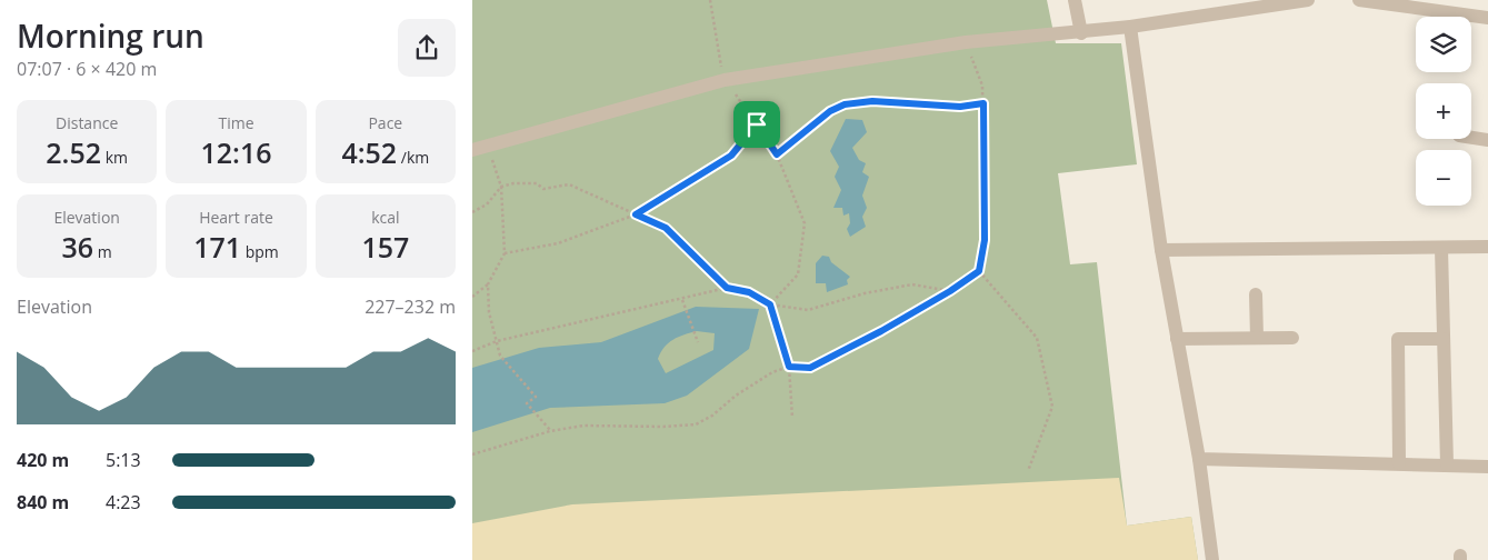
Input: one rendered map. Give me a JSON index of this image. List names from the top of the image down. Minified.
{"page":{"heading":["Morning run","07:07 · 6 × 420 m"],"map_buttons":["+","−"],"stats":[["Distance","2.52 km"],["Time","12:16"],["Pace","4:52 /km"],["Elevation","36 m"],["Heart rate","171 bpm"],["kcal","157"]],"chart":["Elevation","227–232 m"],"list":[{"name":"420 m","note":"5:13"},{"name":"840 m","note":"4:23"}]}}
